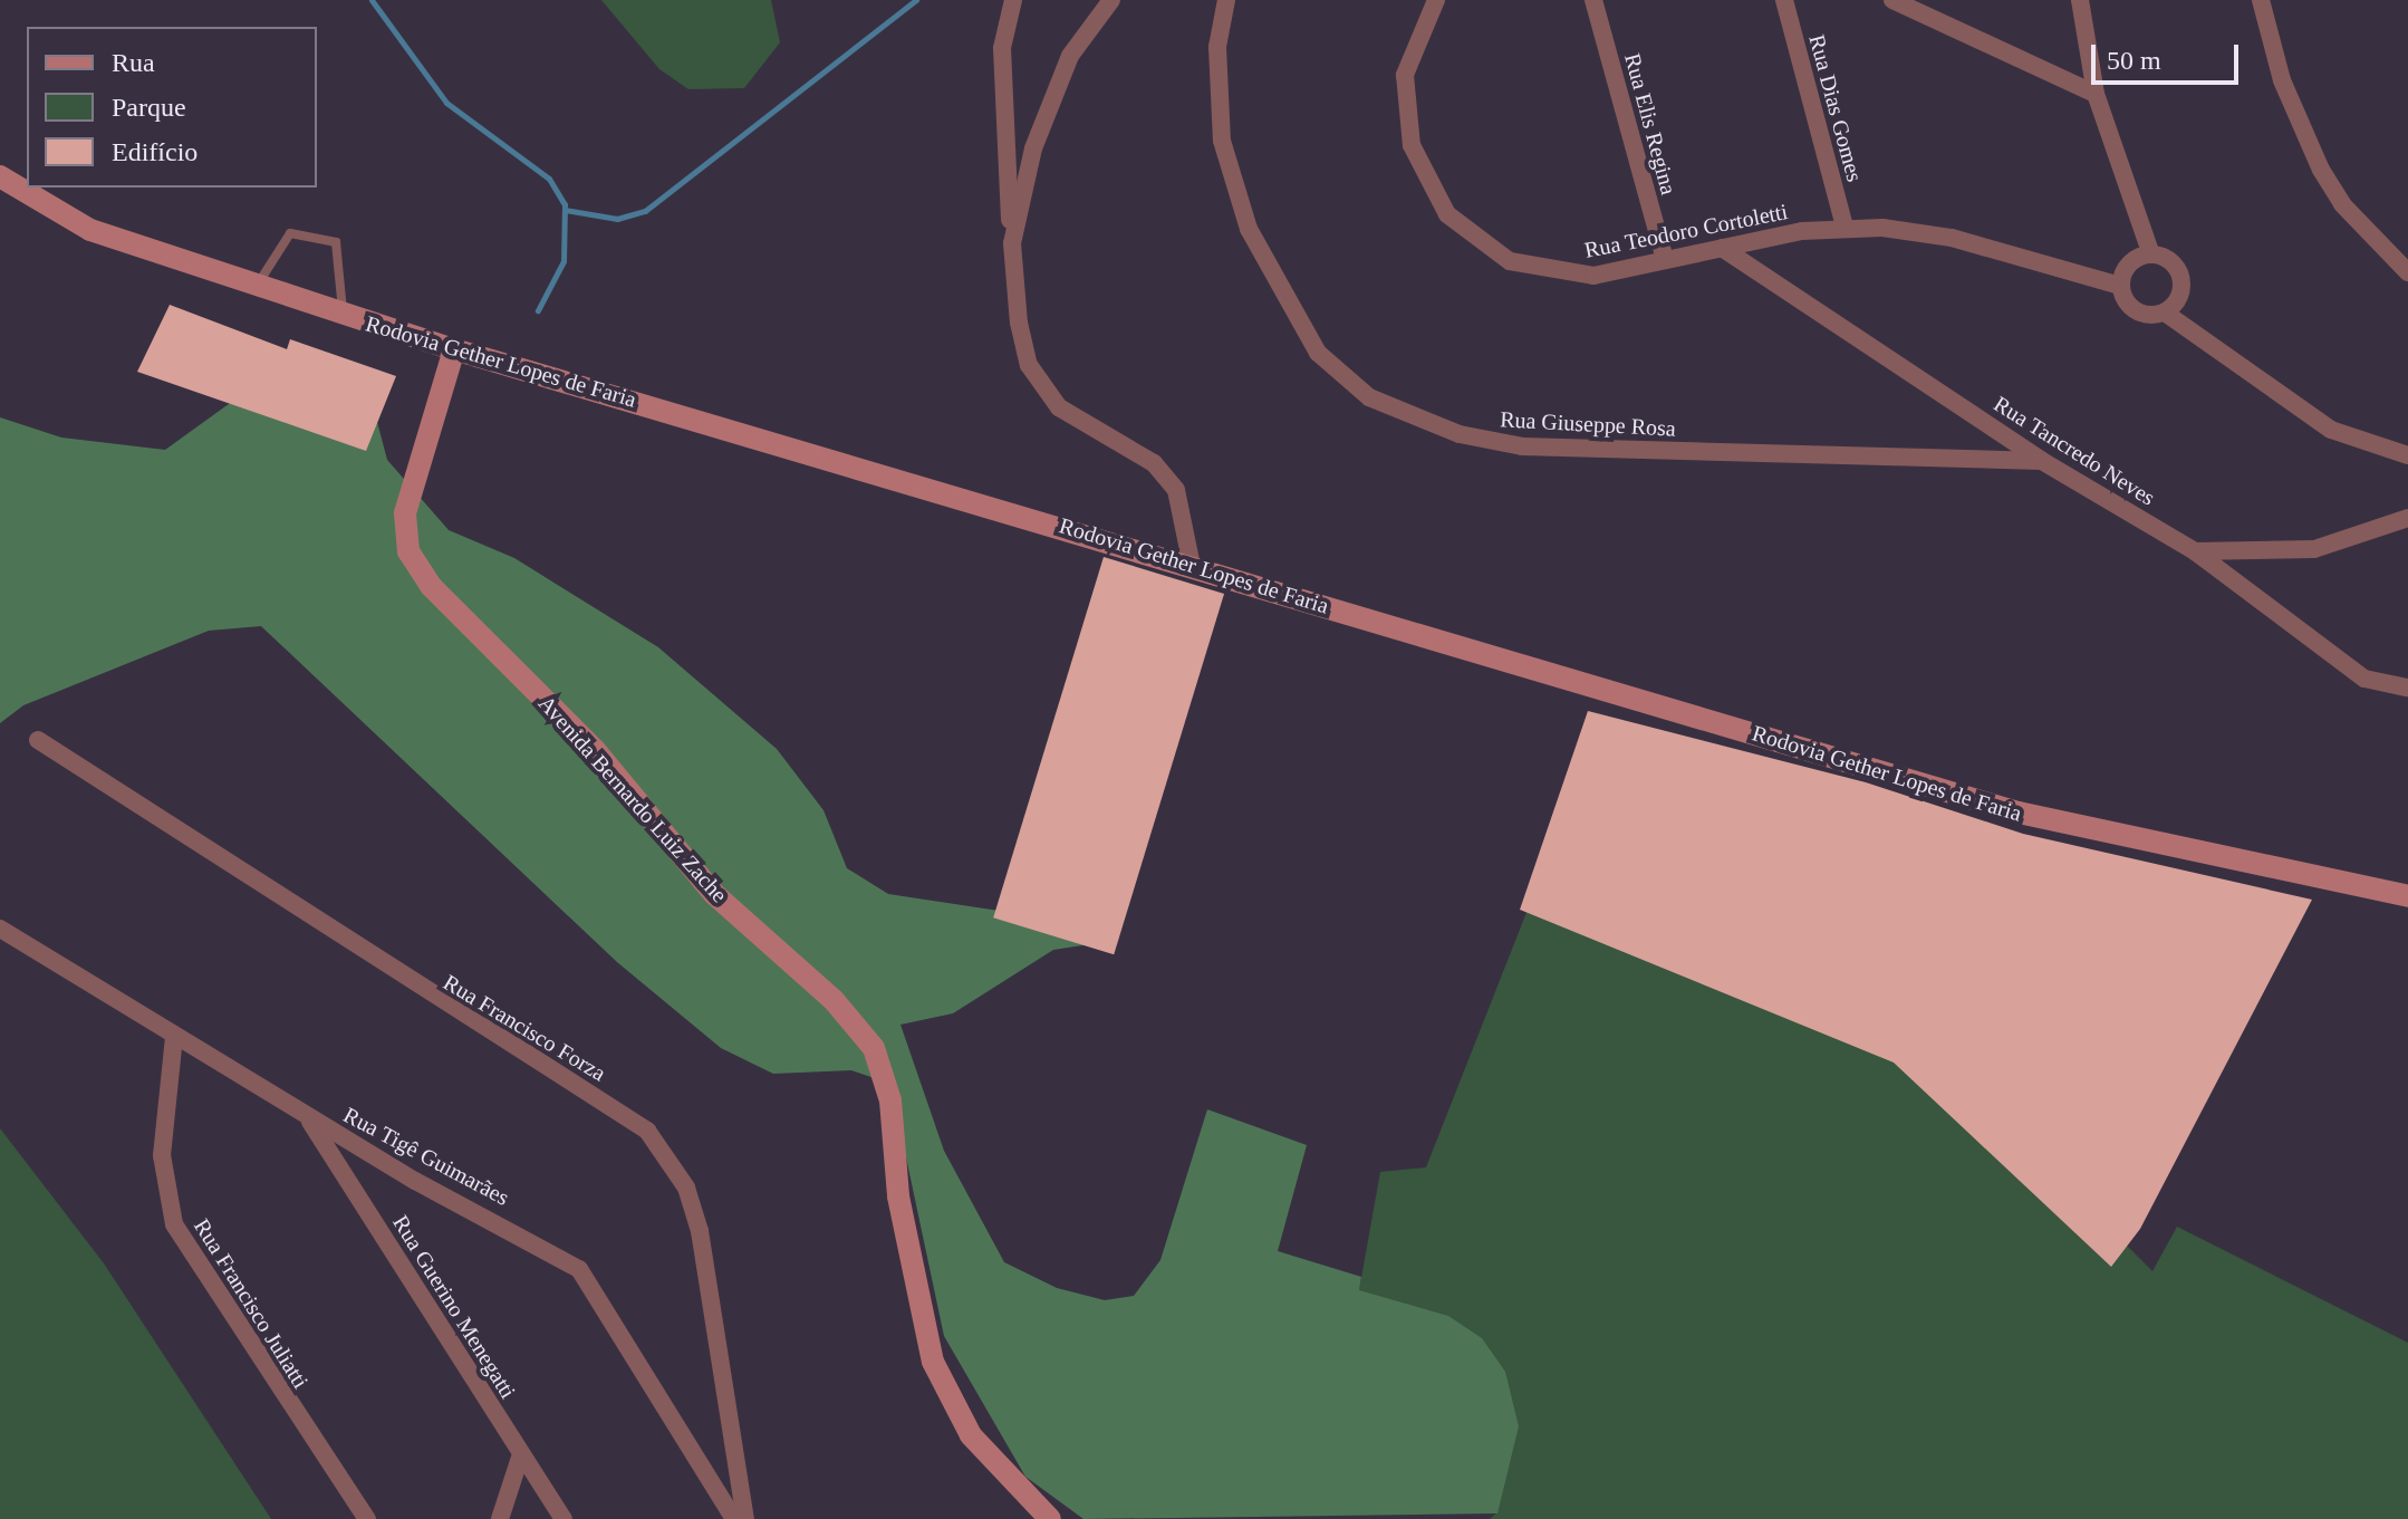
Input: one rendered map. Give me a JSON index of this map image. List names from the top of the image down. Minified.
{"streets":{"street":["Rua Dias Gomes","Rua Elis Regina","Rua Teodoro Cortoletti","Rodovia Gether Lopes de Faria","Rua Giuseppe Rosa","Rua Tancredo Neves","Avenida Bernardo Luiz Zache","Rua Francisco Forza","Rua Tigê Guimarães","Rua Francisco Juliatti","Rua Guerino Menegatti"]},"crossings":[["Rua Dias Gomes","Rua Teodoro Cortoletti"],["Rua Elis Regina","Rua Teodoro Cortoletti"],["Rua Teodoro Cortoletti","Rua Tancredo Neves"],["Rodovia Gether Lopes de Faria","Avenida Bernardo Luiz Zache"],["Rua Giuseppe Rosa","Rua Tancredo Neves"],["Rua Tigê Guimarães","Rua Francisco Juliatti"],["Rua Tigê Guimarães","Rua Guerino Menegatti"]],"legend":["Rua","Parque","Edifício"],"scale_bar":"50 m"}
